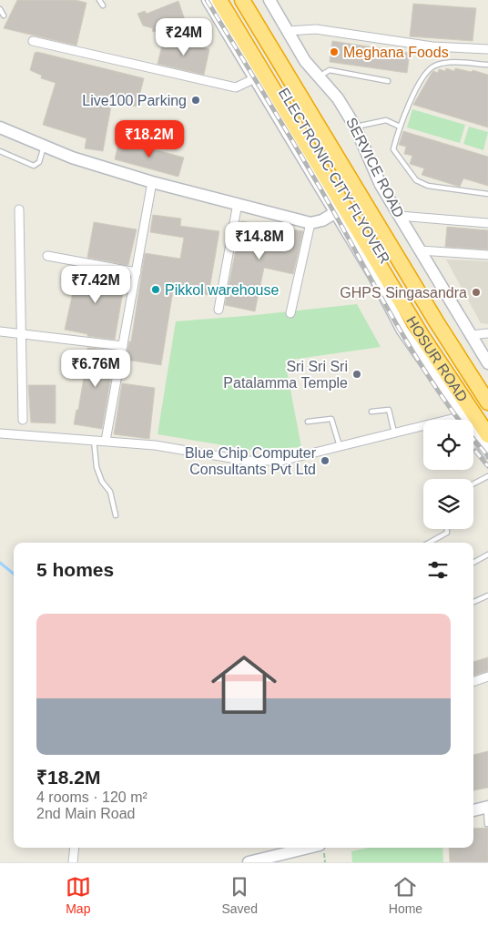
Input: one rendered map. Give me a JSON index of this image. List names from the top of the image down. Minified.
{"streets":{"highway":["ELECTRONIC CITY FLYOVER","HOSUR ROAD"],"street":["SERVICE ROAD"]},"places":["Meghana Foods","Live100 Parking","Pikkol warehouse","GHPS Singasandra","Sri Sri Sri Patalamma Temple","Blue Chip Computer Consultants Pvt Ltd"],"page":{"price":["₹24M","₹18.2M","₹14.8M","₹7.42M","₹6.76M"],"heading":"5 homes","list":[{"name":"₹18.2M","note":"4 rooms · 120 m² · 2nd Main Road"}],"tabs":["Map","Saved","Home"]}}
